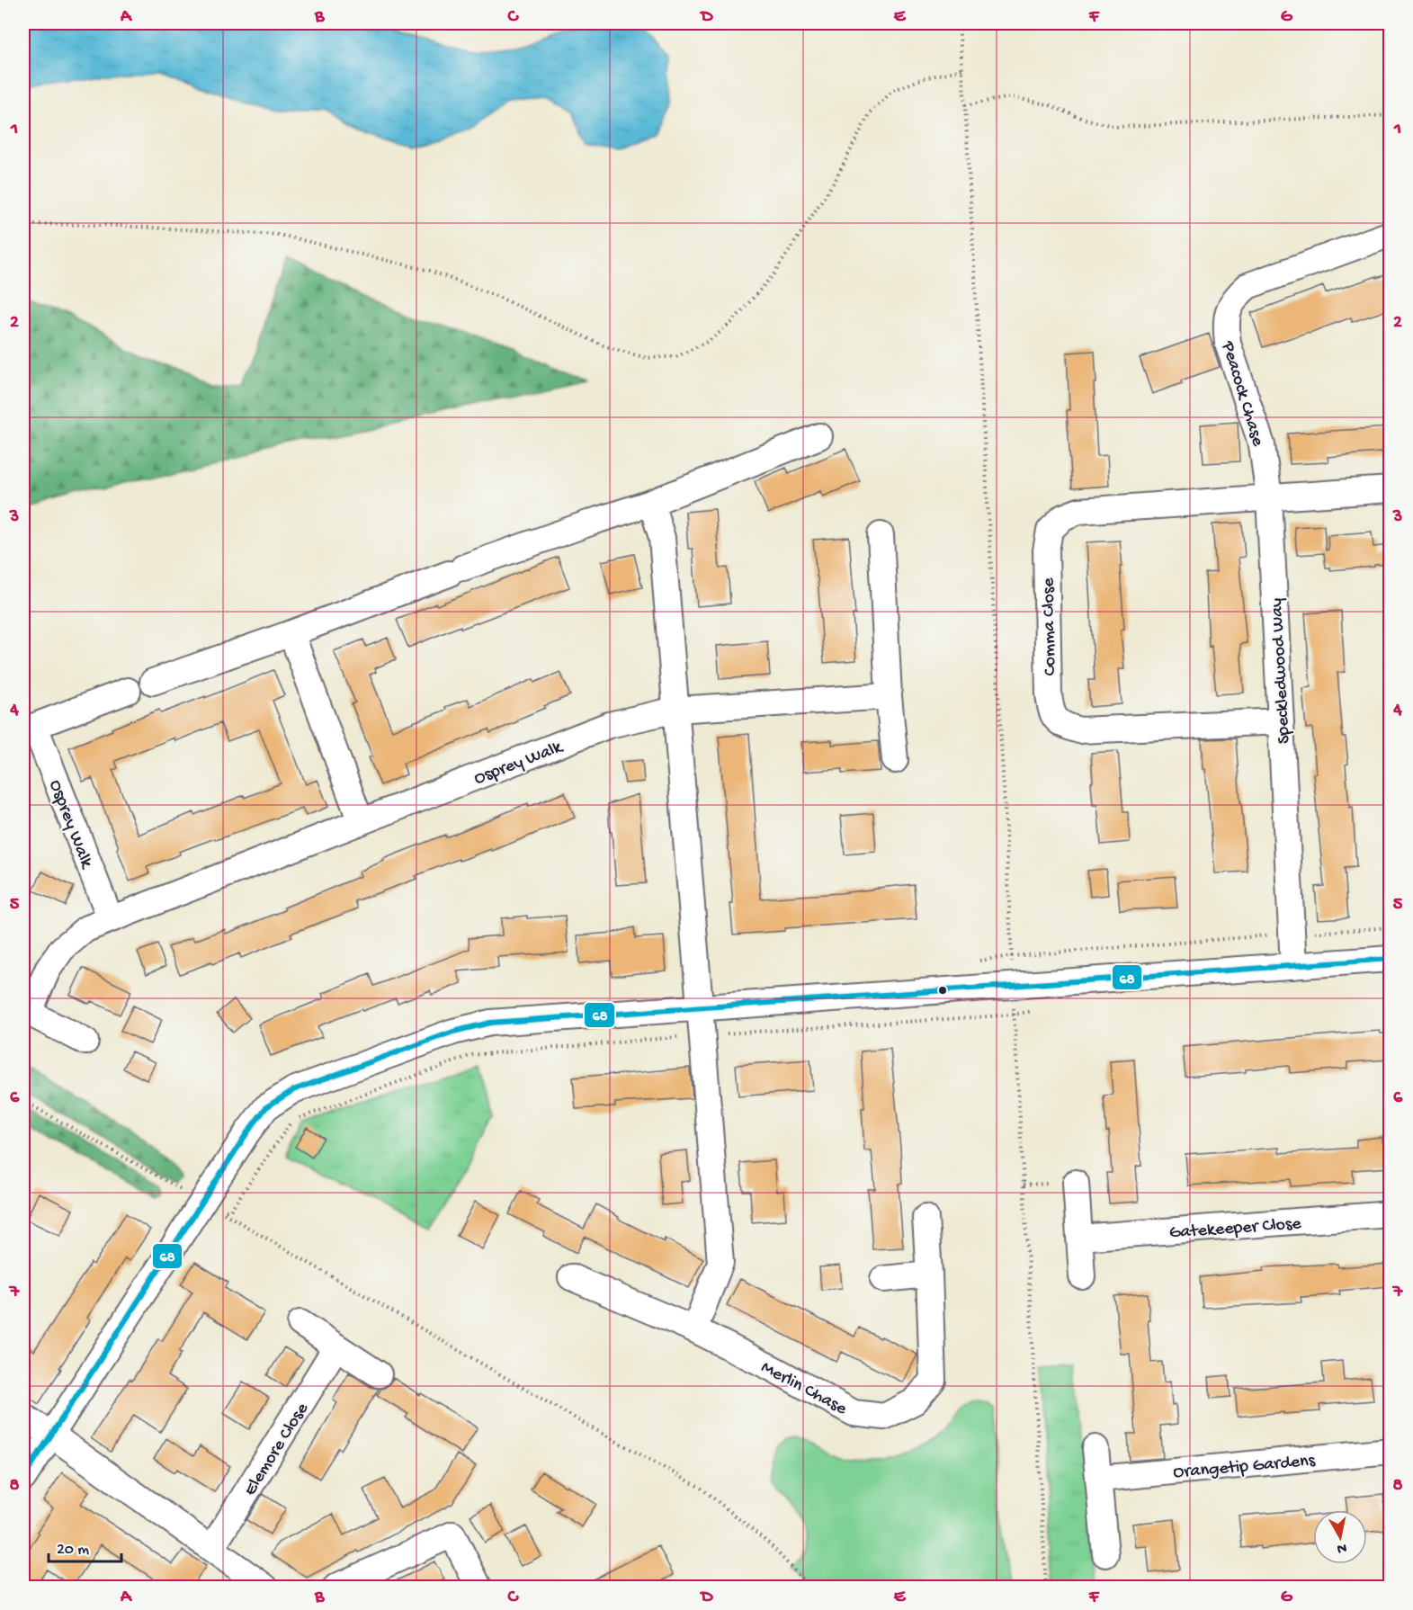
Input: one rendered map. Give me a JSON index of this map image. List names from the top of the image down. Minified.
{"streets":{"street":["Peacock Chase","Comma Close","Speckledwood Way","Osprey Walk","Gatekeeper Close","Merlin Chase","Elemore Close","Orangetip Gardens"]},"crossings":[["Peacock Chase","Comma Close"],["Peacock Chase","Speckledwood Way"],["Comma Close","Speckledwood Way"]],"lines":["transit line 68"],"scale_bar":"20 m","north":"bottom","grid":{"columns":["A","B","C","D","E","F","G"],"rows":["1","2","3","4","5","6","7","8"]}}
